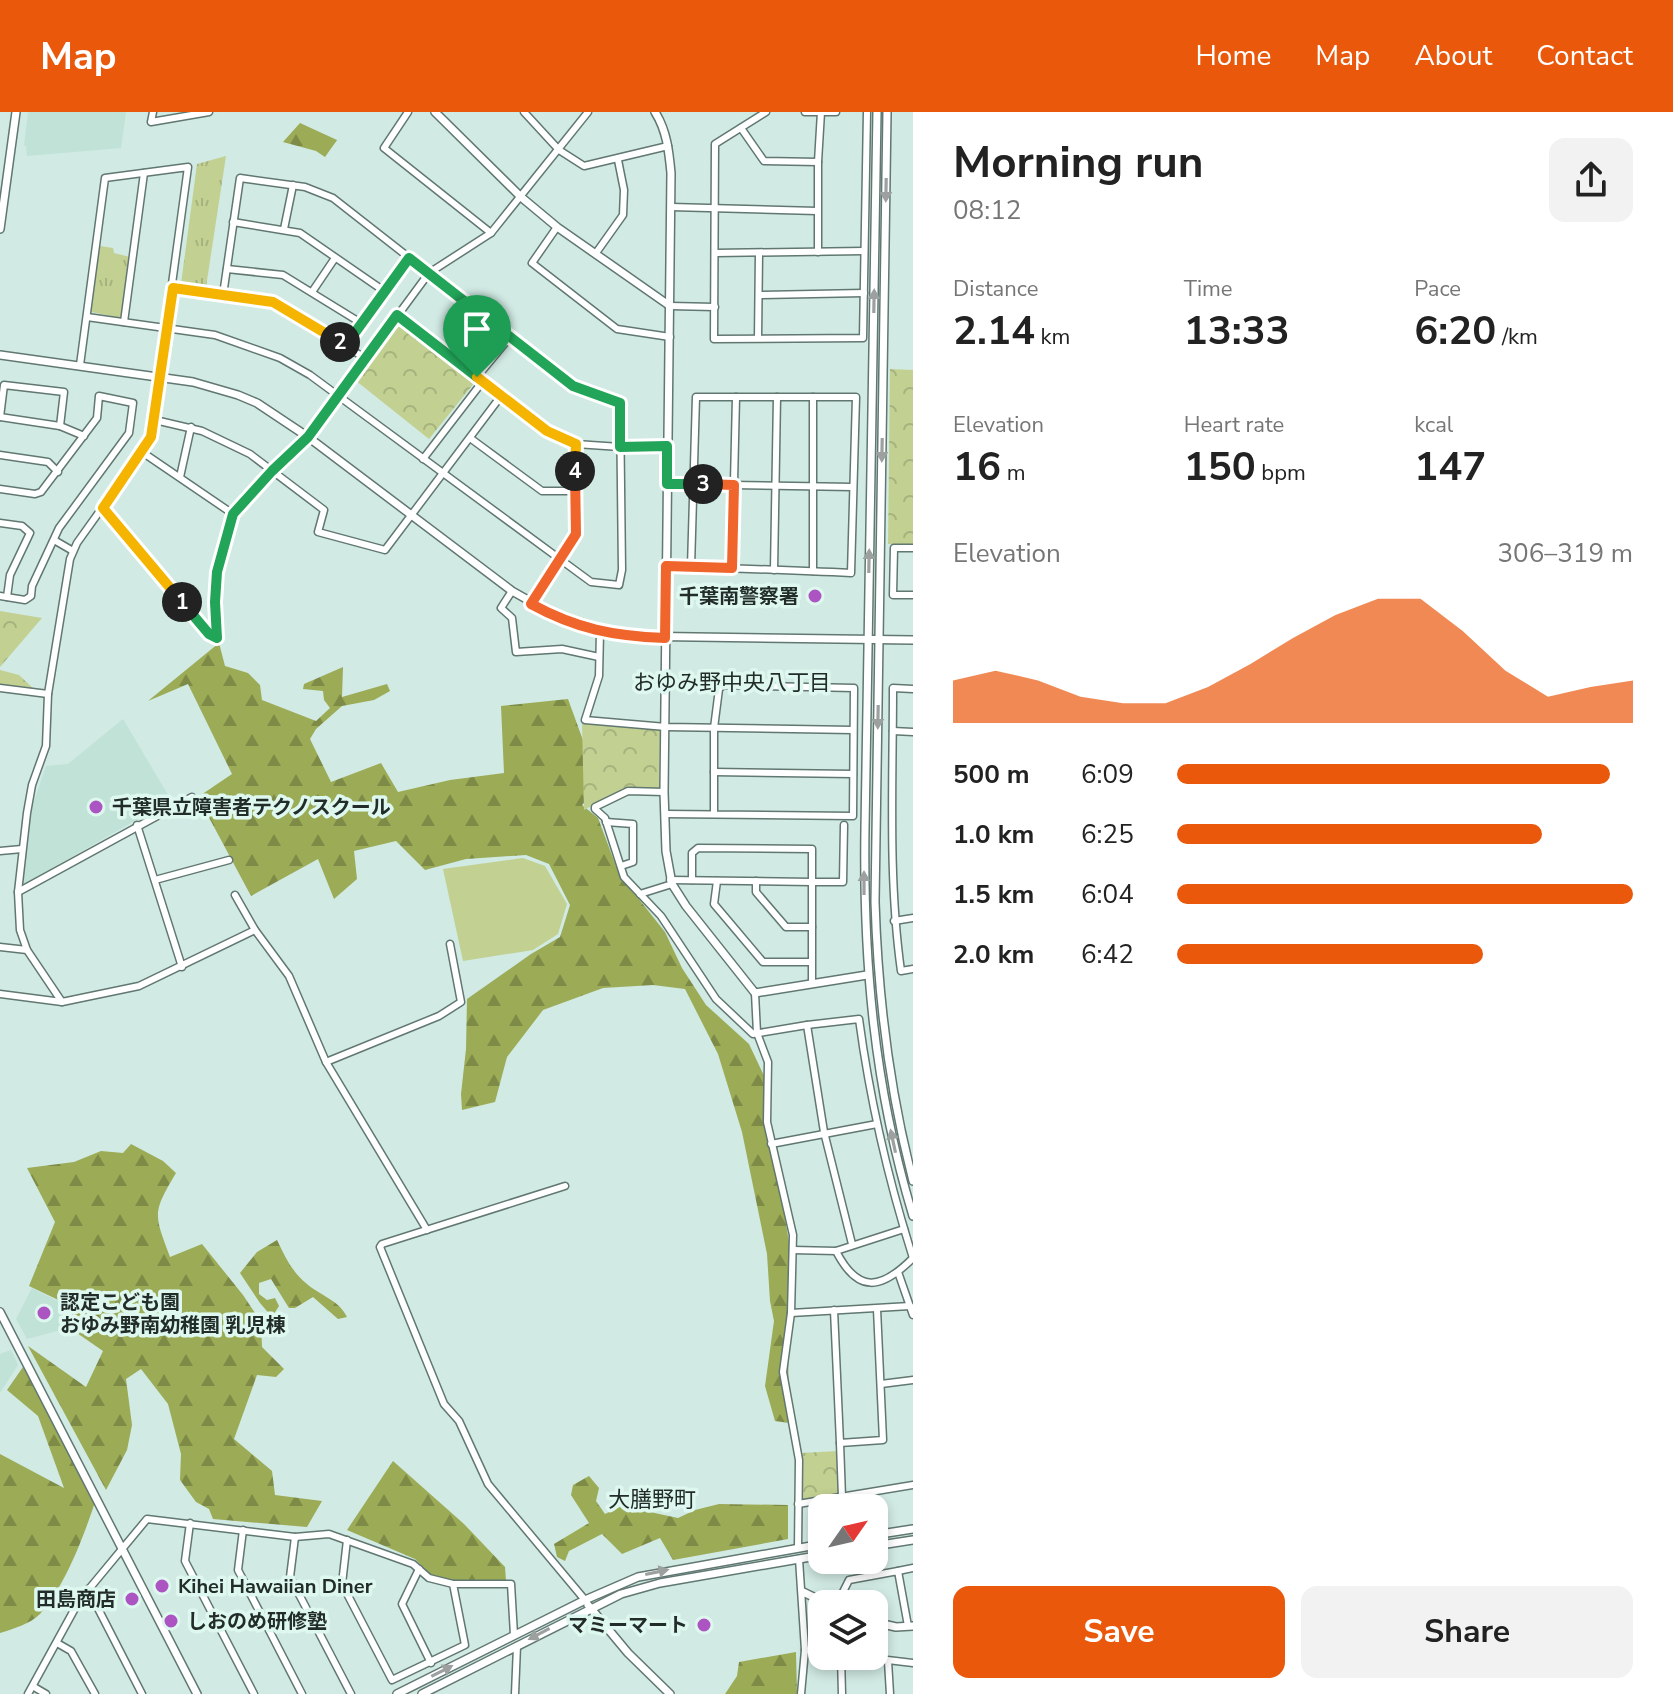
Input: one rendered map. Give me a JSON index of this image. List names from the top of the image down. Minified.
{"districts":["おゆみ野中央八丁目","大膳野町"],"places":["千葉南警察署","千葉県立障害者テクノスクール","認定こども園 おゆみ野南幼稚園 乳児棟","Kihei Hawaiian Diner","田島商店","しおのめ研修塾","マミーマート"],"north":"top right","page":{"header":"Map","nav":["Home","Map","About","Contact"],"heading":["Morning run","08:12"],"stats":[["Distance","2.14 km"],["Time","13:33"],["Pace","6:20 /km"],["Elevation","16 m"],["Heart rate","150 bpm"],["kcal","147"]],"pins":["2","4","3","1"],"chart":["Elevation","306–319 m"],"list":[{"name":"500 m","note":"6:09"},{"name":"1.0 km","note":"6:25"},{"name":"1.5 km","note":"6:04"},{"name":"2.0 km","note":"6:42"}],"buttons":["Save","Share"]}}
